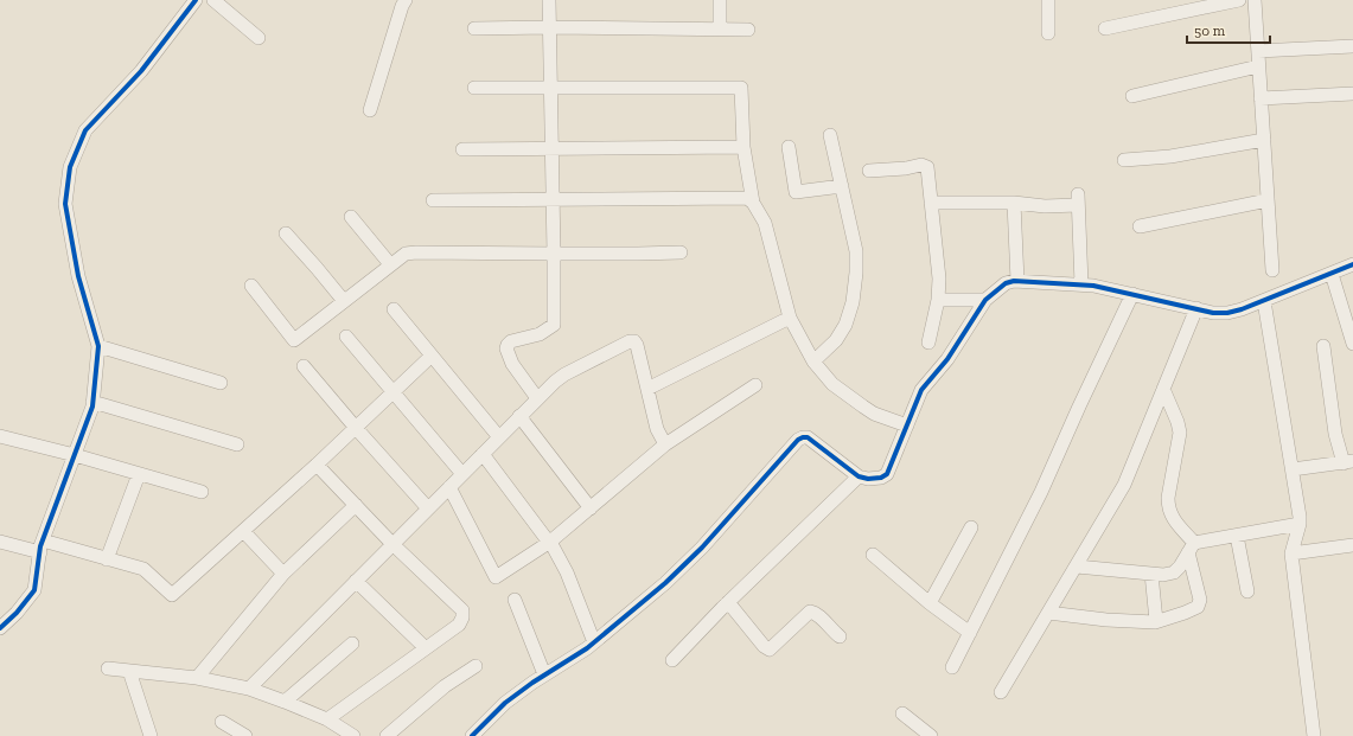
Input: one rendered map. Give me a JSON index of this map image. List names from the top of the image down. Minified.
{"scale_bar":"50 m"}
